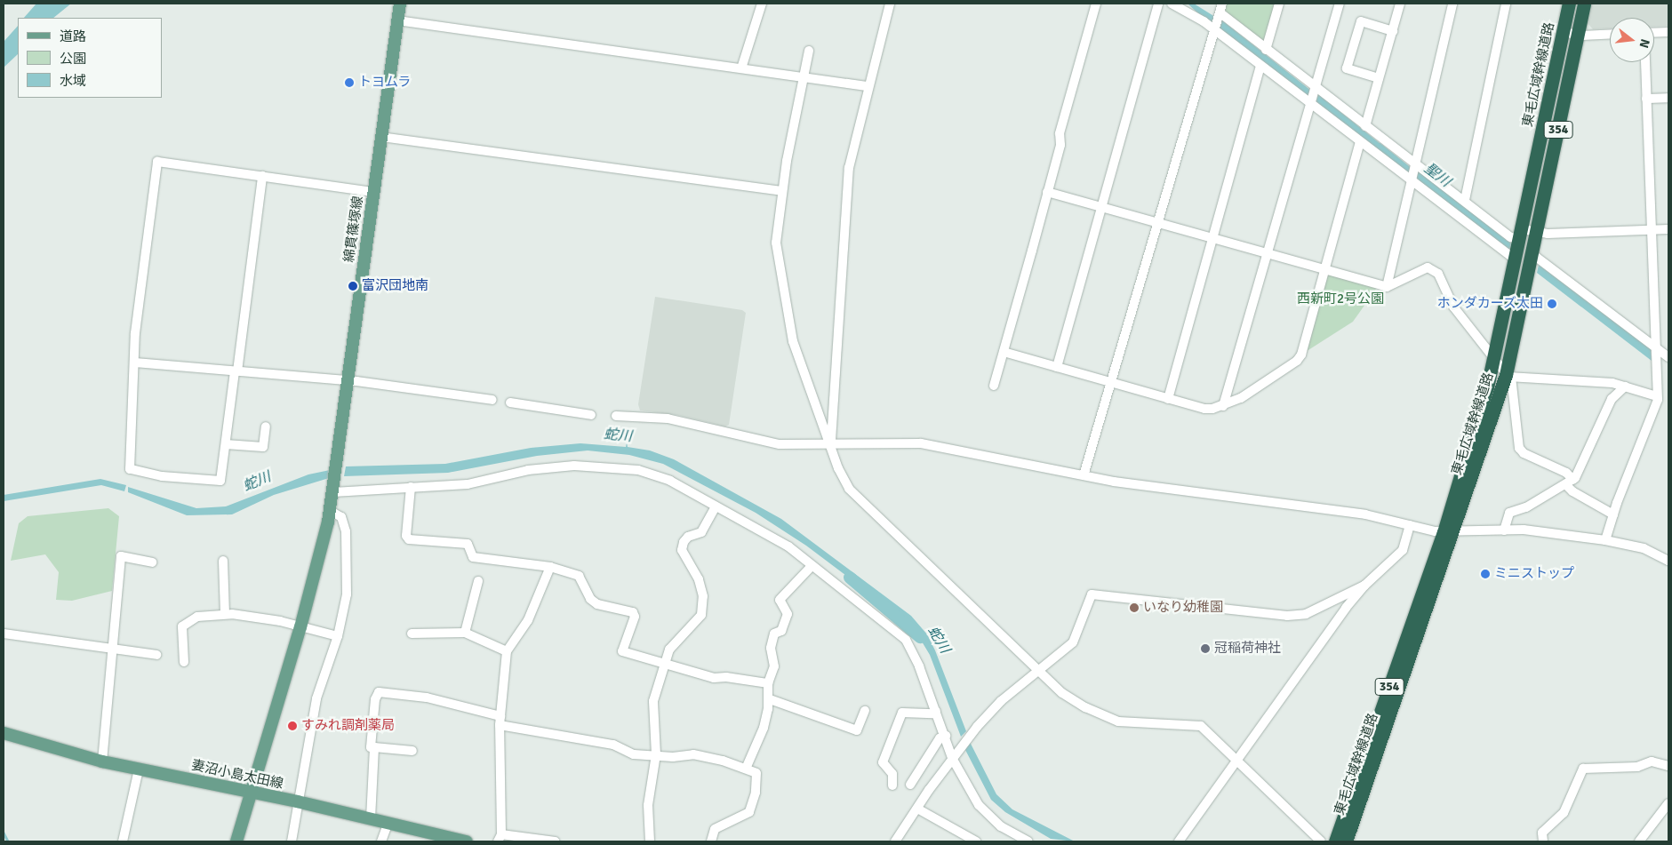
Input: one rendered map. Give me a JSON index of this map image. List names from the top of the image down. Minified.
{"streets":{"highway":["東毛広域幹線道路","354"],"main road":["綿貫篠塚線","妻沼小島太田線"]},"crossings":[["綿貫篠塚線","妻沼小島太田線"]],"water":["聖川","蛇川"],"parks":["西新町2号公園"],"places":["トヨムラ","富沢団地南","ホンダカーズ太田","ミニストップ","いなり幼稚園","冠稲荷神社","すみれ調剤薬局"],"legend":["道路","公園","水域"],"north":"right"}
